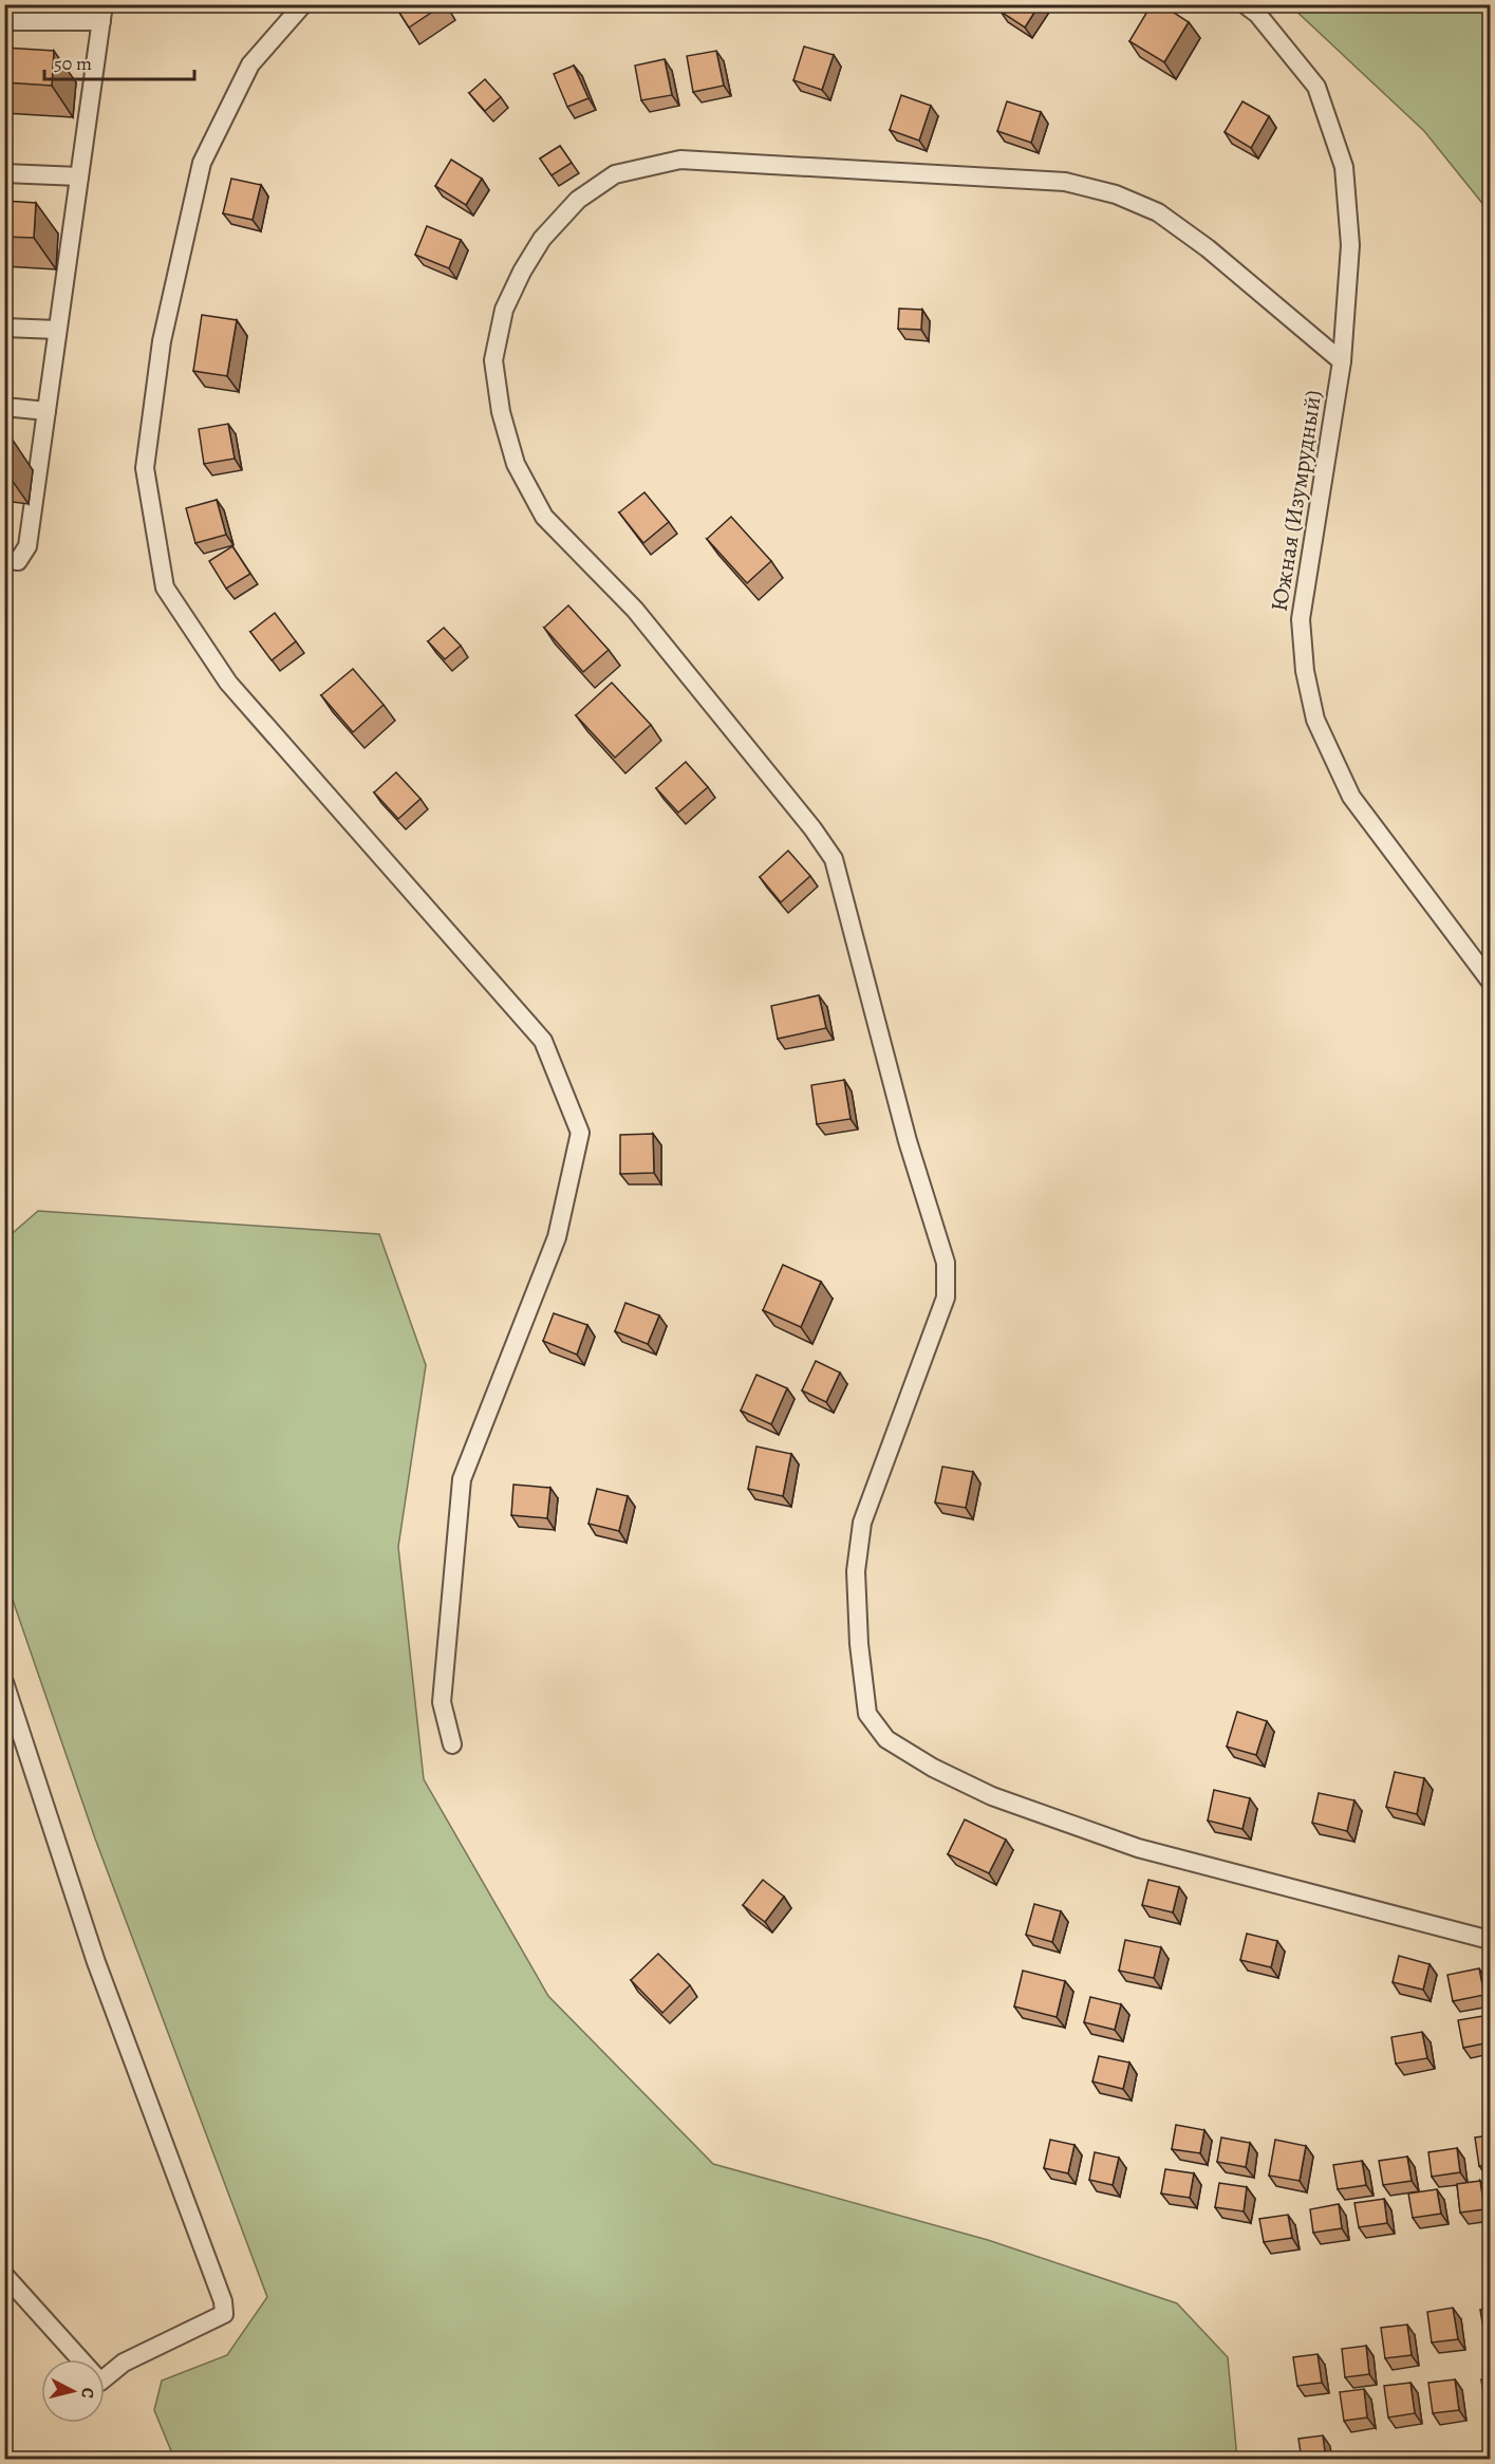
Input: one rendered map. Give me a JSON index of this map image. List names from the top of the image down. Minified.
{"streets":{"street":["Южная (Изумрудный)"]},"scale_bar":"50 m","north":"right"}
